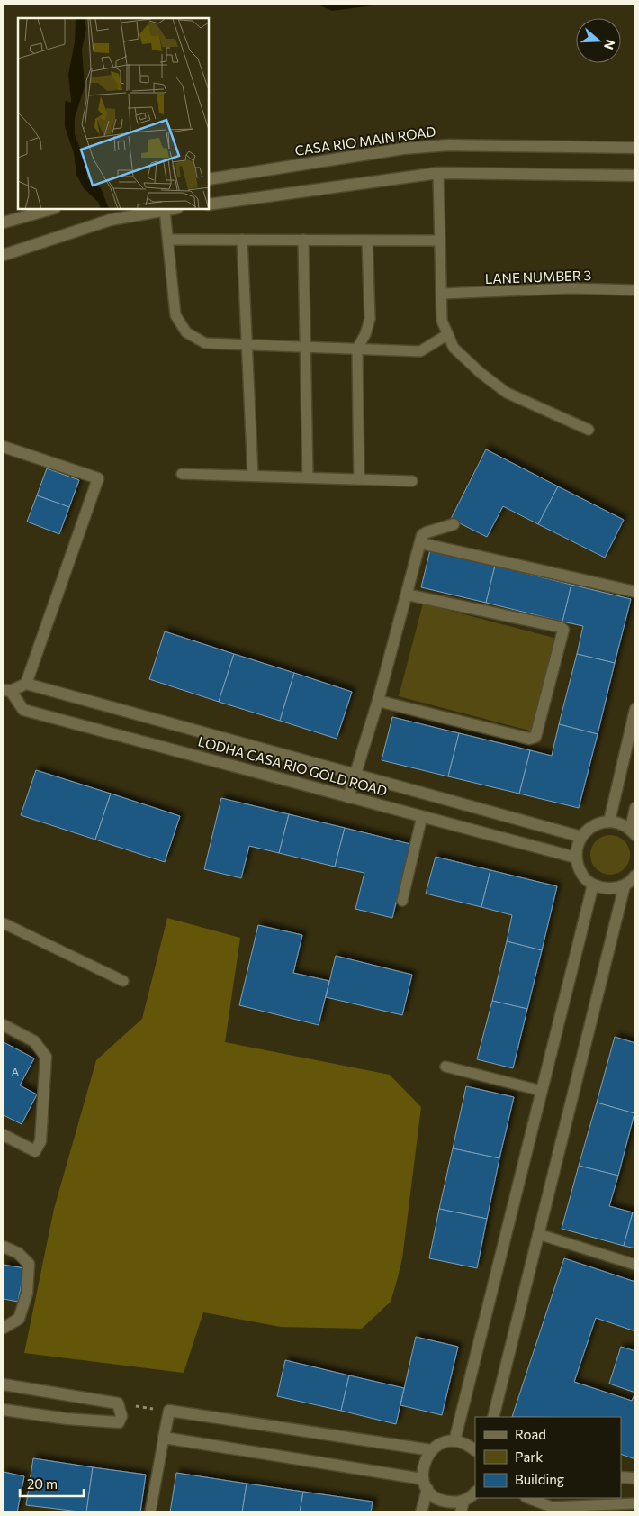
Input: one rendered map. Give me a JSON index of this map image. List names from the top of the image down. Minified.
{"streets":{"street":["CASA RIO MAIN ROAD","LODHA CASA RIO GOLD ROAD"],"lane":["LANE NUMBER 3"]},"house_numbers":["A"],"legend":["Road","Park","Building"],"scale_bar":"20 m","north":"right"}
